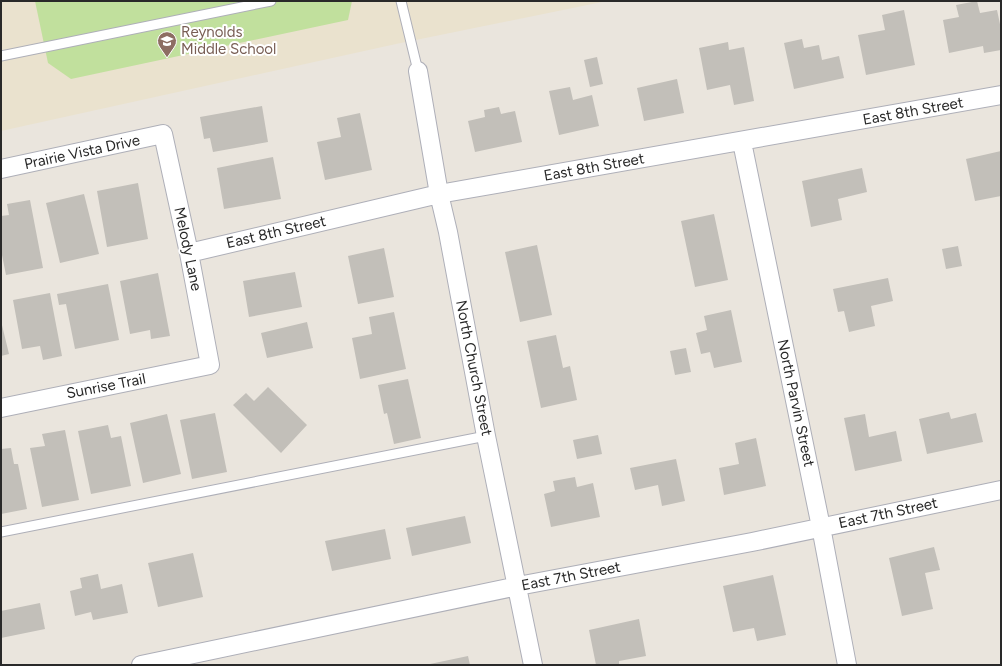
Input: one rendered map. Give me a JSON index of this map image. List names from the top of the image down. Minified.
{"streets":{"street":["East 8th Street","Prairie Vista Drive","Melody Lane","North Church Street","Sunrise Trail","North Parvin Street","East 7th Street"]},"crossings":[["East 8th Street","Melody Lane"],["East 8th Street","North Church Street"],["East 8th Street","North Parvin Street"],["Prairie Vista Drive","Melody Lane"],["Melody Lane","Sunrise Trail"],["North Church Street","East 7th Street"],["North Parvin Street","East 7th Street"]],"places":{"school or university":["Reynolds Middle School"]}}
